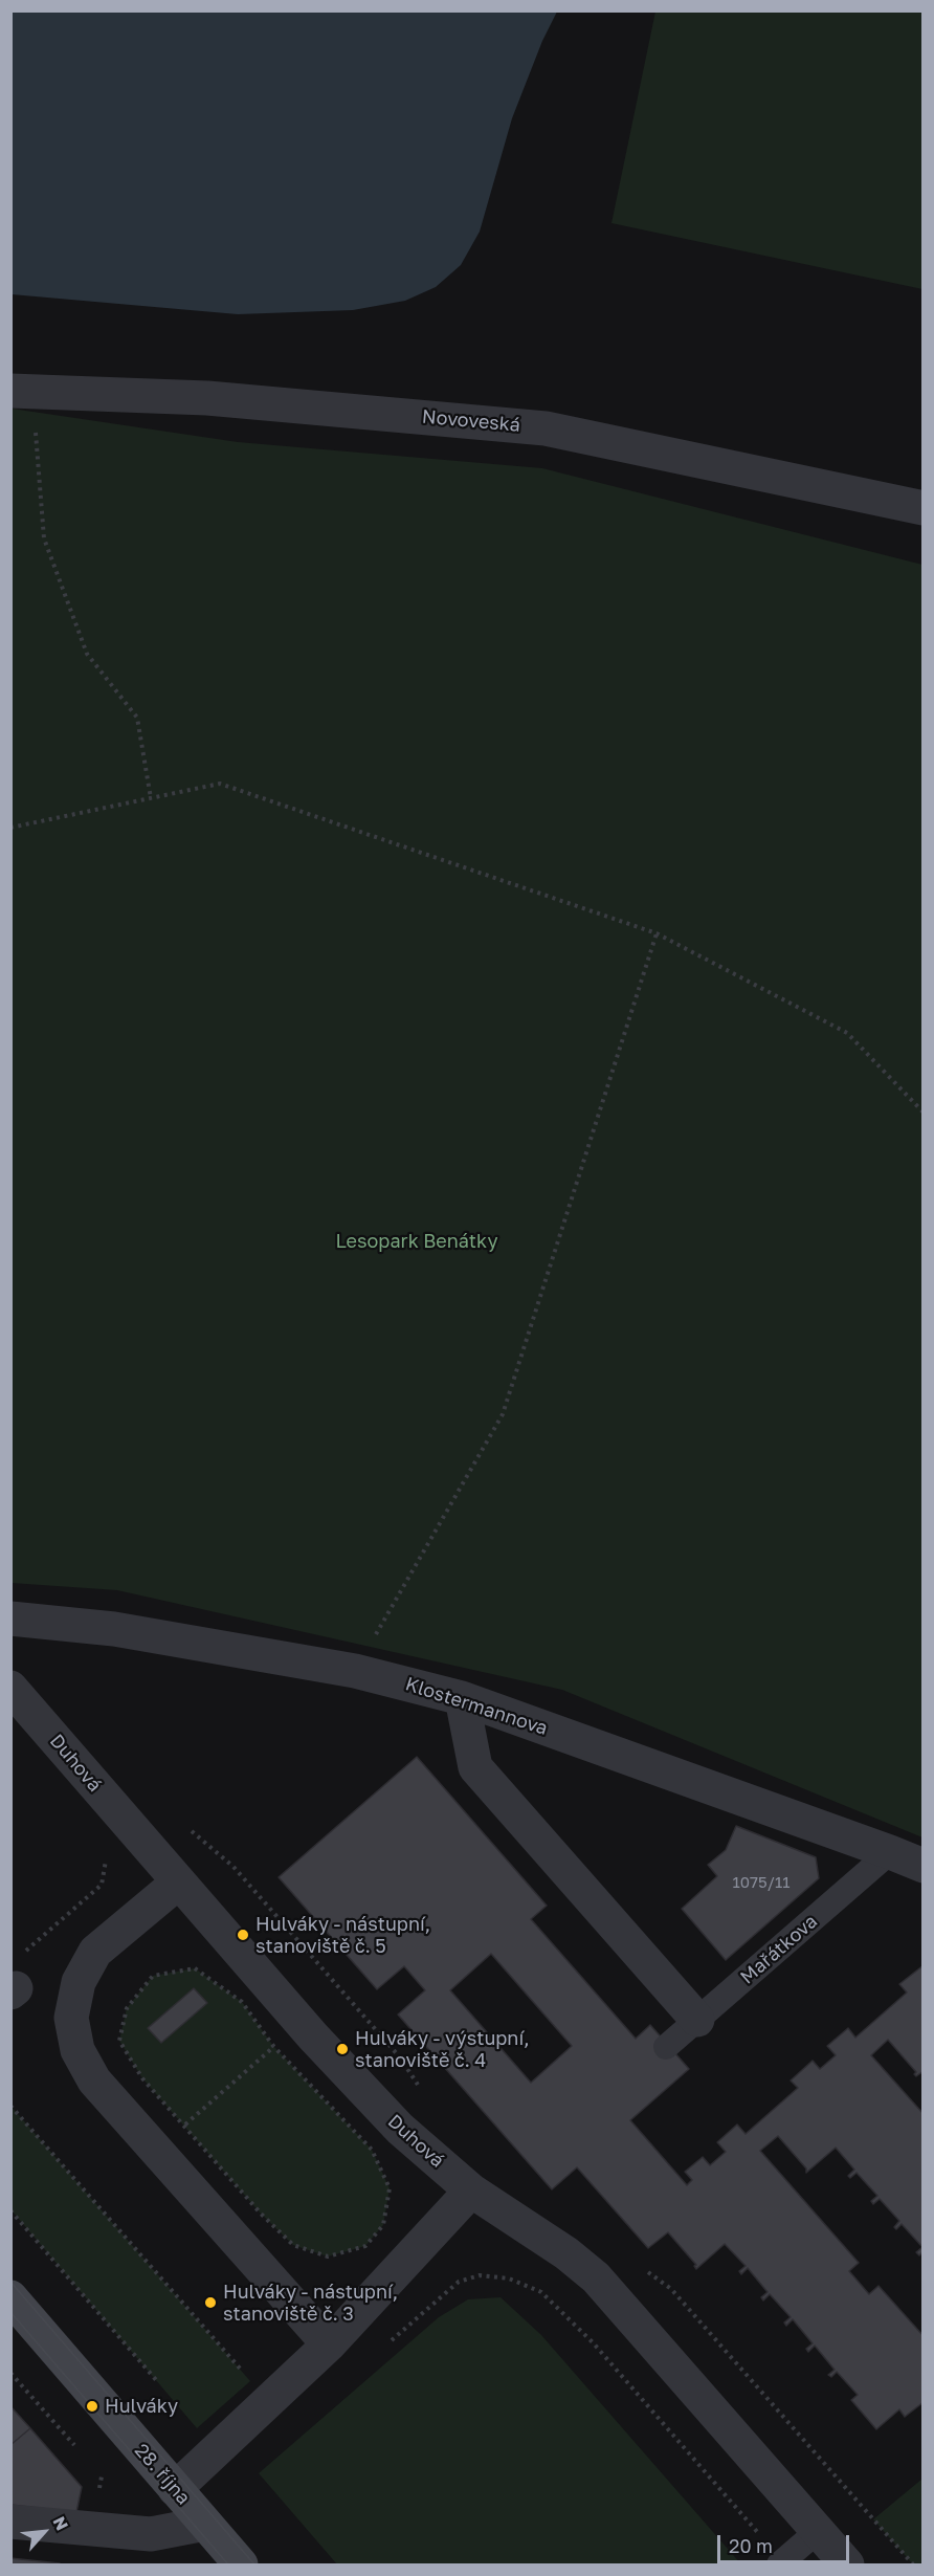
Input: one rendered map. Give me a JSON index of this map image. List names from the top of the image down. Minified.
{"streets":{"main road":["28. října"],"street":["Novoveská","Klostermannova","Duhová"],"lane":["Mařátkova"]},"crossings":[["Klostermannova","Mařátkova"]],"parks":["Lesopark Benátky"],"places":["Hulváky - nástupní, stanoviště č. 5","Hulváky - výstupní, stanoviště č. 4","Hulváky - nástupní, stanoviště č. 3","Hulváky"],"house_numbers":["1075/11"],"scale_bar":"20 m","north":"top right"}
